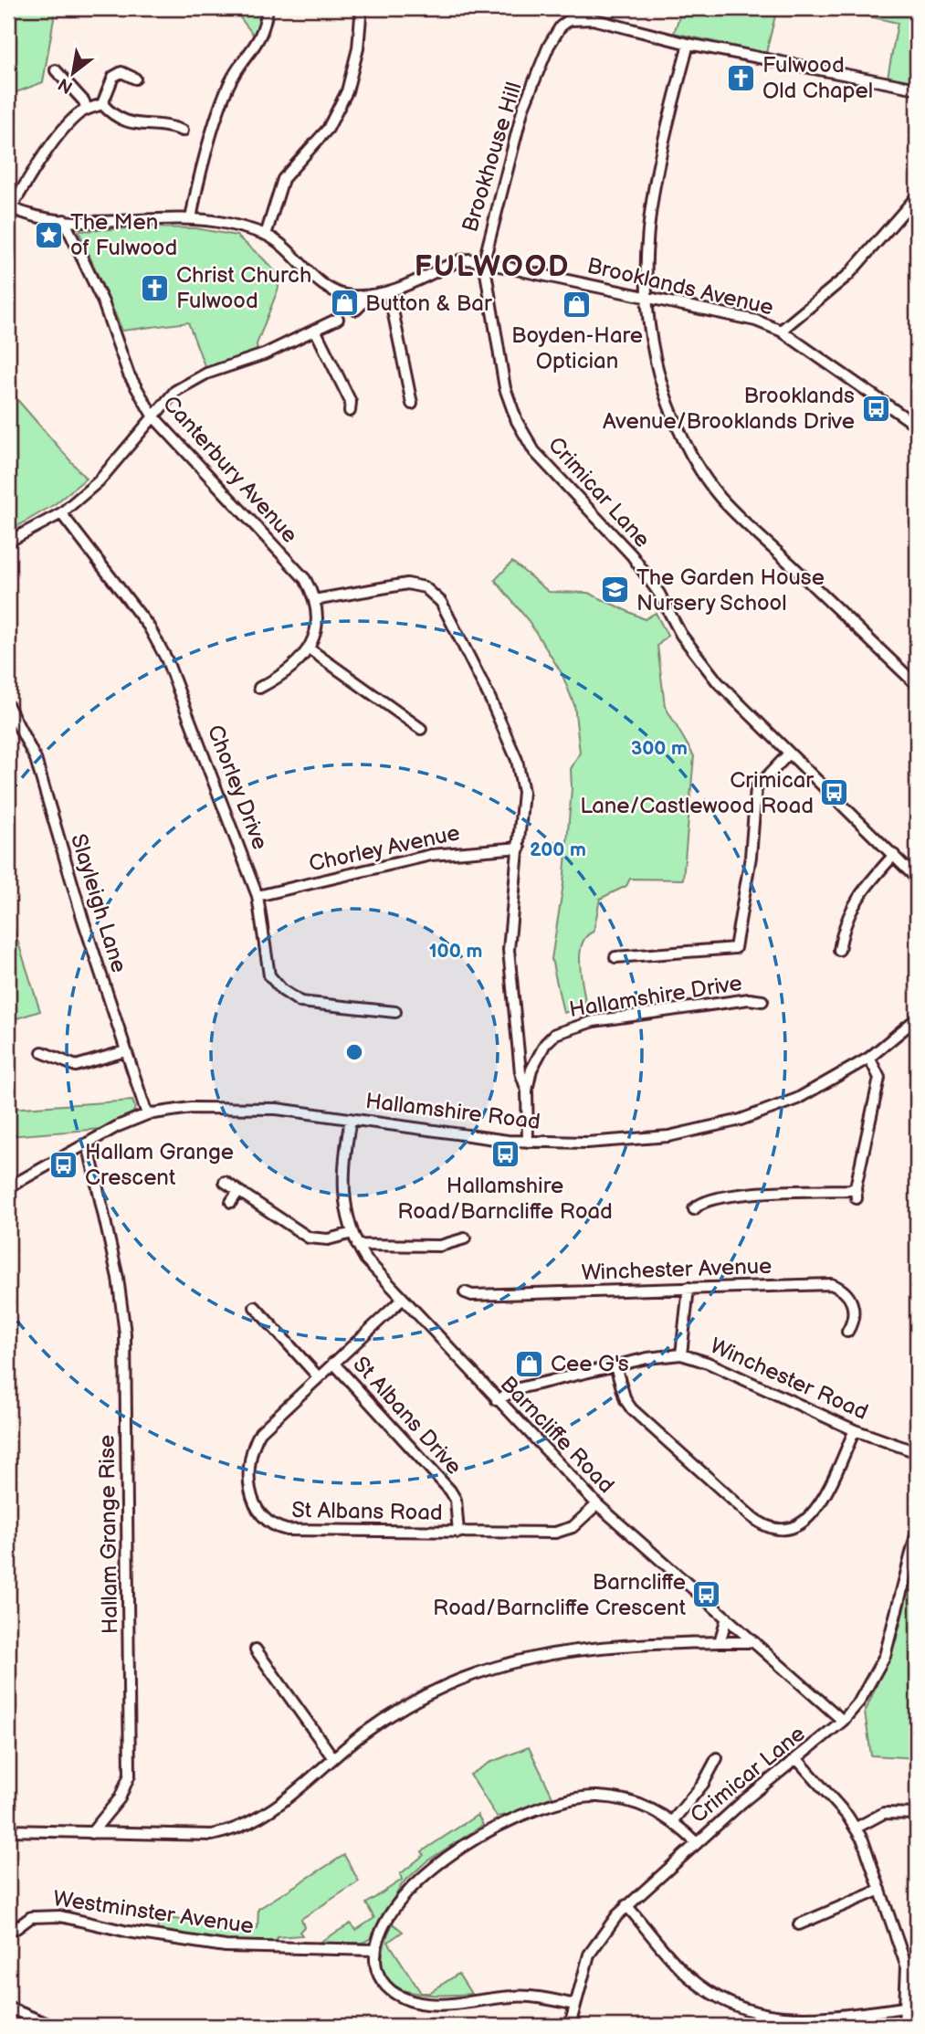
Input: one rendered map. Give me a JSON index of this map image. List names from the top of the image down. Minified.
{"streets":{"street":["Brookhouse Hill","Brooklands Avenue","Canterbury Avenue","Crimicar Lane","Chorley Drive","Chorley Avenue","Slayleigh Lane","Hallamshire Drive","Hallamshire Road","Winchester Avenue","Winchester Road","St Albans Drive","Barncliffe Road","St Albans Road","Hallam Grange Rise","Westminster Avenue"]},"crossings":[["Brookhouse Hill","Brooklands Avenue"],["Brookhouse Hill","Canterbury Avenue"],["Brookhouse Hill","Crimicar Lane"],["Brooklands Avenue","Crimicar Lane"],["Crimicar Lane","Barncliffe Road"],["Chorley Drive","Chorley Avenue"],["Slayleigh Lane","Hallamshire Road"],["Hallamshire Drive","Hallamshire Road"],["Hallamshire Road","Barncliffe Road"],["Winchester Road","Barncliffe Road"],["St Albans Drive","St Albans Road"],["Barncliffe Road","St Albans Road"]],"districts":["FULWOOD"],"places":{"church":["Fulwood Old Chapel","Christ Church Fulwood"],"place":["The Men of Fulwood"],"shop":["Button & Bar","Boyden-Hare Optician","Cee G's"],"bus stop":["Brooklands Avenue/Brooklands Drive","Crimicar Lane/Castlewood Road","Hallamshire Road/Barncliffe Road","Hallam Grange Crescent","Barncliffe Road/Barncliffe Crescent"],"school or university":["The Garden House Nursery School"]},"north":"bottom left","rings":["300 m","200 m","100 m"]}
